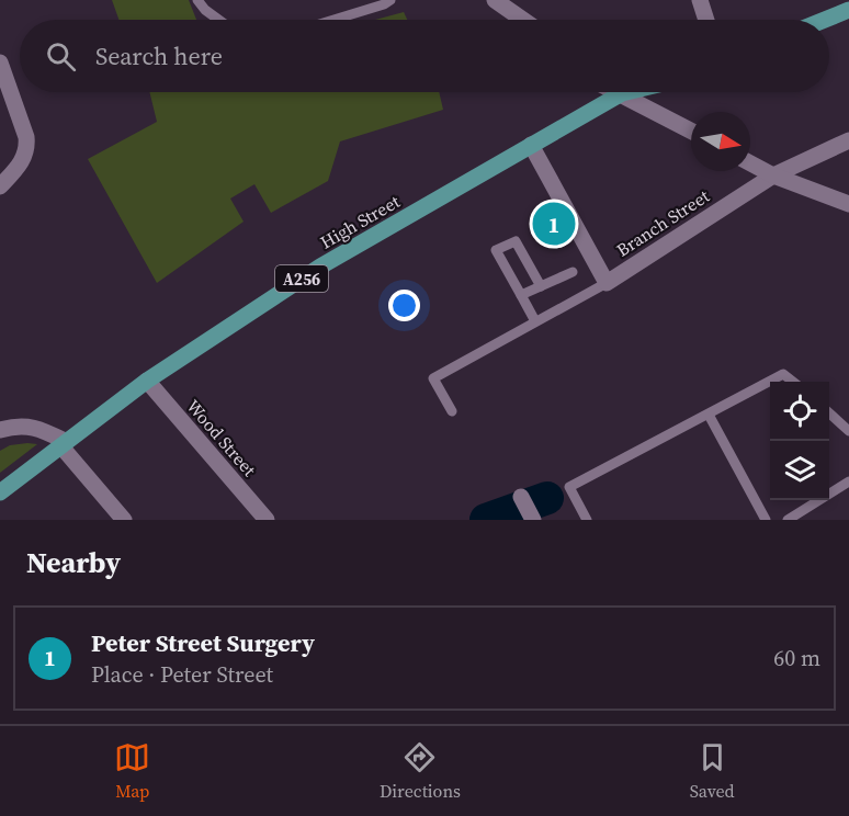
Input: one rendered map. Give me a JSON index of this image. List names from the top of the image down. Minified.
{"streets":{"main road":["High Street","A256"],"street":["Branch Street","Wood Street"]},"crossings":[["High Street","A256"],["High Street","Wood Street"]],"north":"right","page":{"search":"Search here","pins":"1","heading":"Nearby","list":[{"mark":"1","name":"Peter Street Surgery","note":"Place · Peter Street","value":"60 m"}],"nav":["Map","Directions","Saved"]}}
